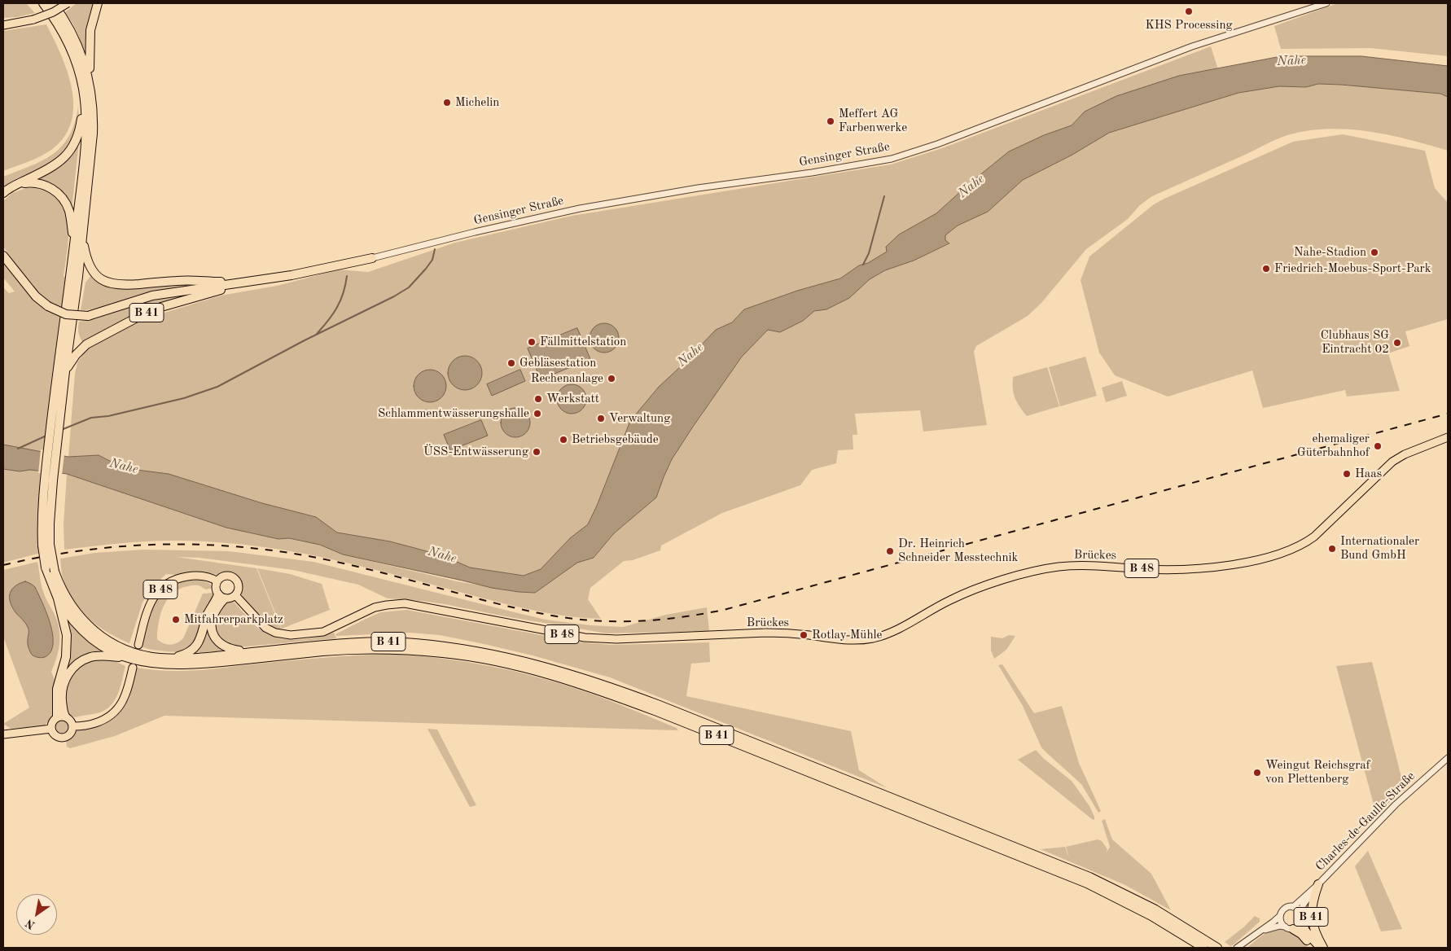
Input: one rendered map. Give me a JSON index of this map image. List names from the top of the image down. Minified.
{"streets":{"highway":["B 41"],"main road":["Brückes","B 48"],"street":["Gensinger Straße","Charles-de-Gaulle-Straße"]},"crossings":[["B 41","Charles-de-Gaulle-Straße"],["Brückes","B 48"]],"water":["Nahe"],"places":["KHS Processing","Michelin","Meffert AG Farbenwerke","Nahe-Stadion","Friedrich-Moebus-Sport-Park","Fällmittelstation","Clubhaus SG Eintracht 02","Gebläsestation","Rechenanlage","Werkstatt","Schlammentwässerungshalle","Verwaltung","Betriebsgebäude","ehemaliger Güterbahnhof","ÜSS-Entwässerung","Haas","Internationaler Bund GmbH","Dr. Heinrich Schneider Messtechnik","Mitfahrerparkplatz","Rotlay Mühle","Weingut Reichsgraf von Plettenberg"],"north":"bottom left"}
